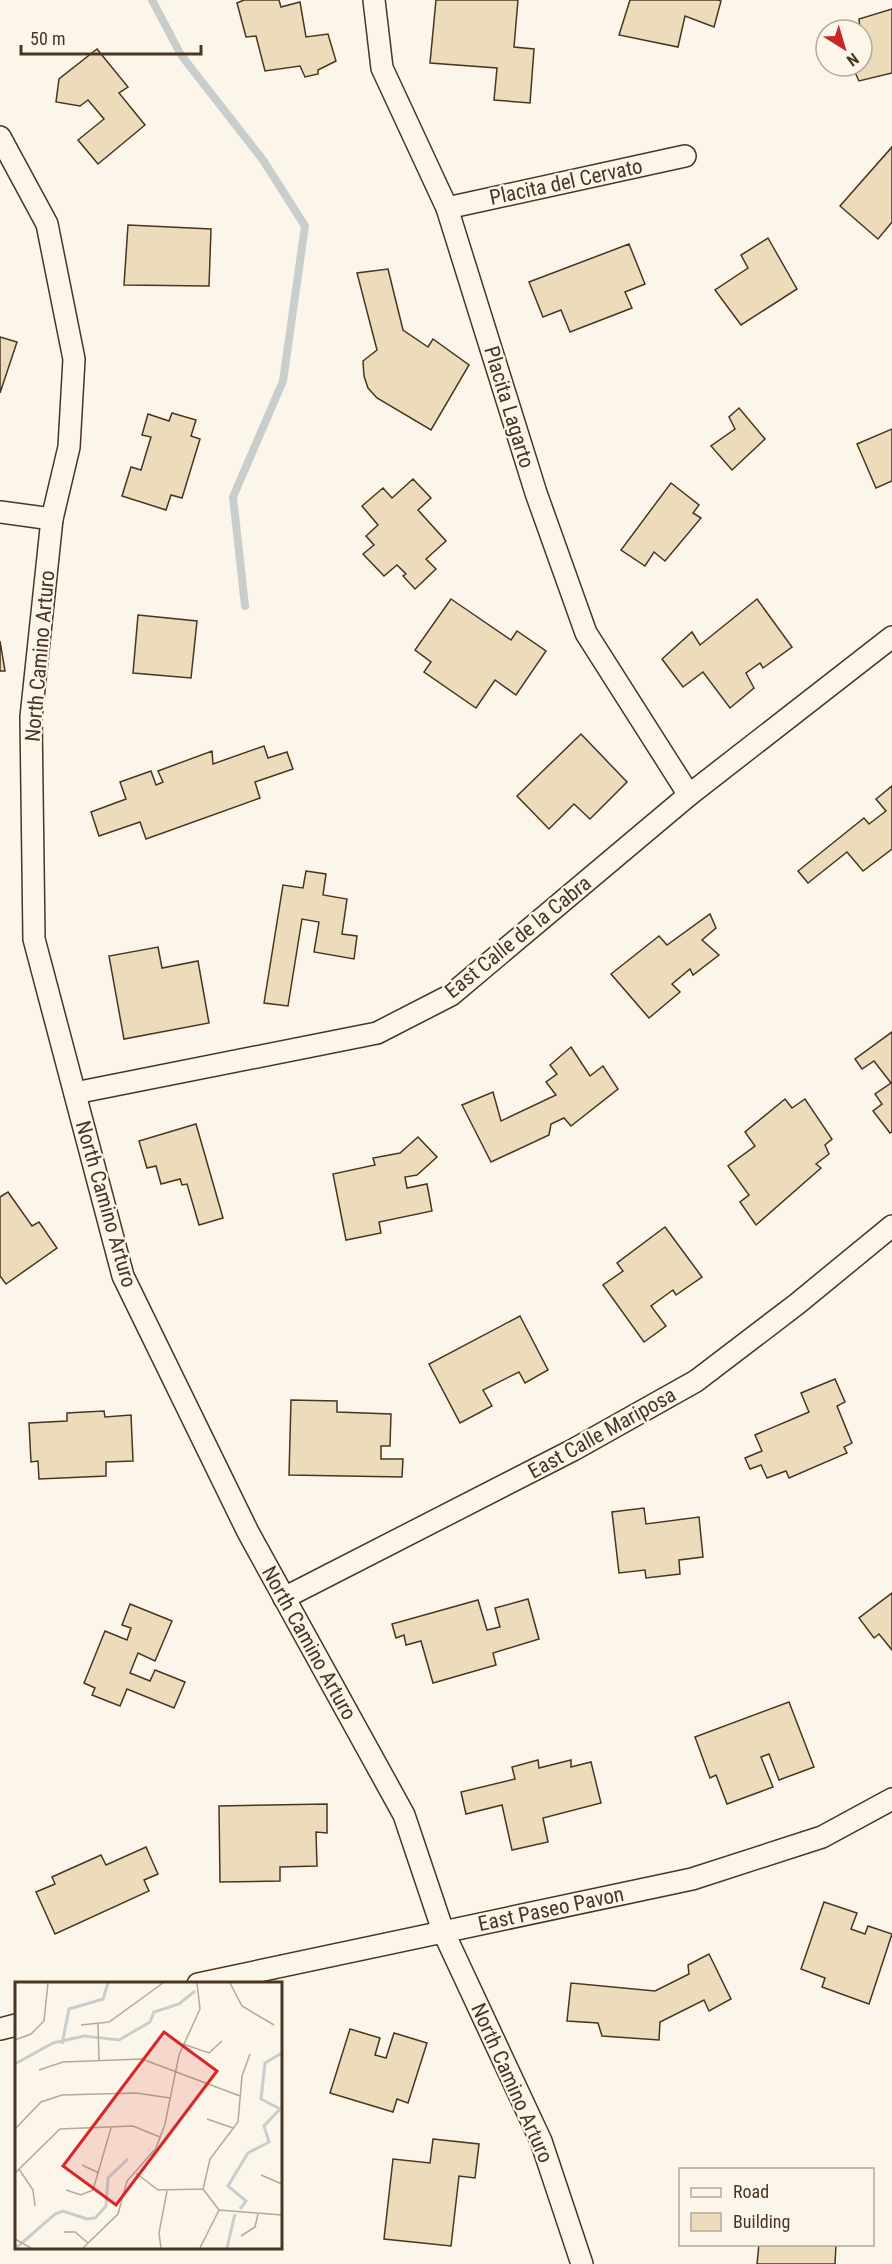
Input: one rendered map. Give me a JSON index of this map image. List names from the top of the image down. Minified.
{"streets":{"street":["Placita del Cervato","Placita Lagarto","North Camino Arturo","East Calle de la Cabra","East Calle Mariposa","East Paseo Pavon"]},"crossings":[["Placita del Cervato","Placita Lagarto"],["Placita Lagarto","East Calle de la Cabra"],["North Camino Arturo","East Calle de la Cabra"],["North Camino Arturo","East Calle Mariposa"],["North Camino Arturo","East Paseo Pavon"]],"legend":["Road","Building"],"scale_bar":"50 m","north":"bottom right"}
